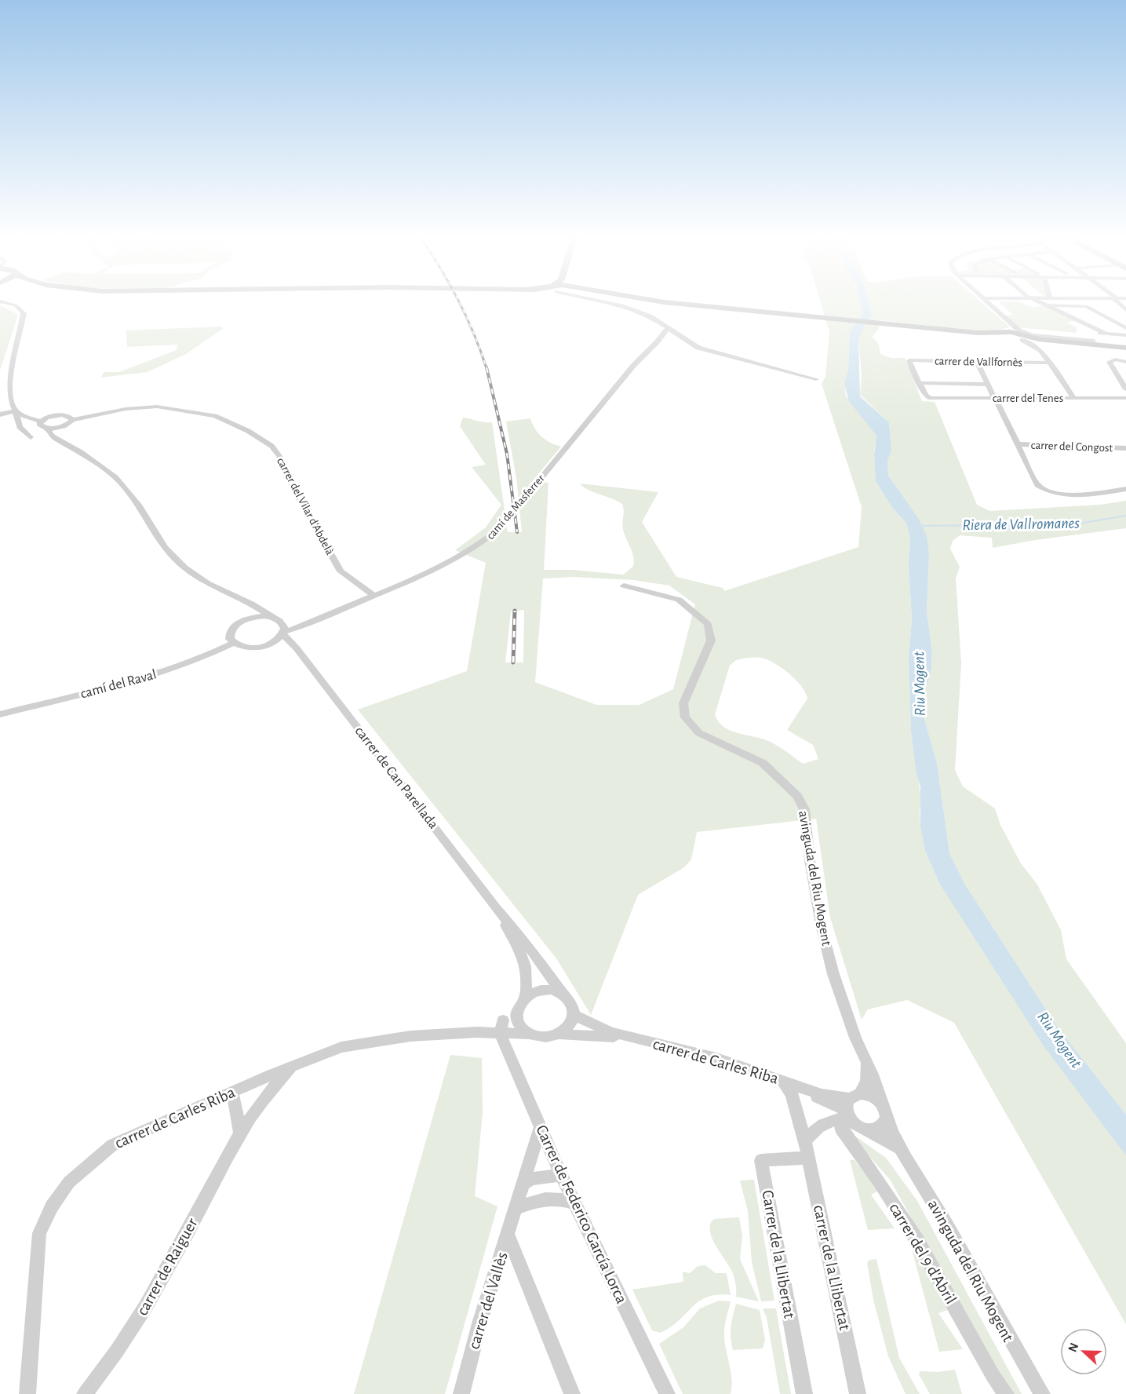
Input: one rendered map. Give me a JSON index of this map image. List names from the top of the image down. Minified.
{"streets":{"street":["carrer de Vallfornès","carrer del Tenes","carrer del Congost","carrer del Vilar d'Abdelà","camí de Masferrer","camí del Raval","carrer de Can Parellada","avinguda del Riu Mogent","carrer de Carles Riba","Carrer de Federico García Lorca","carrer del 9 d'Abril","Carrer de la Llibertat","carrer de Raiguer","carrer de la Llibertat","carrer del Vallès"]},"crossings":[["carrer de Vallfornès","carrer del Tenes"],["carrer del Vilar d'Abdelà","camí de Masferrer"],["camí de Masferrer","carrer de Can Parellada"],["carrer de Can Parellada","carrer de Carles Riba"],["avinguda del Riu Mogent","carrer de Carles Riba"],["avinguda del Riu Mogent","carrer del 9 d'Abril"],["carrer de Carles Riba","Carrer de Federico García Lorca"],["carrer de Carles Riba","carrer del 9 d'Abril"],["carrer de Carles Riba","carrer de Raiguer"],["carrer de Carles Riba","carrer de la Llibertat"],["Carrer de Federico García Lorca","carrer del Vallès"],["Carrer de la Llibertat","carrer de la Llibertat"]],"water":["Riera de Vallromanes","Riu Mogent"],"north":"left"}
